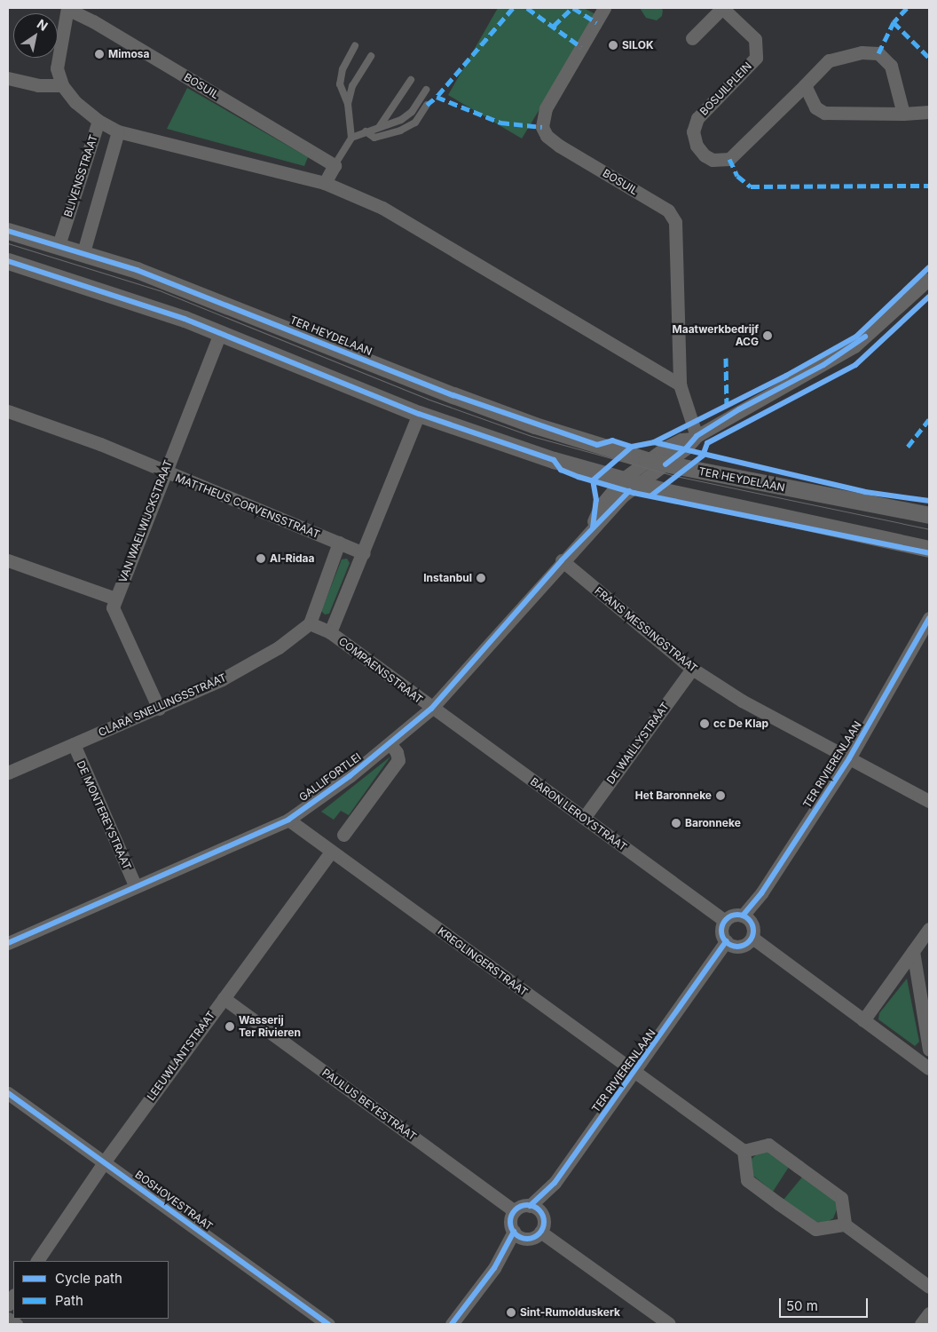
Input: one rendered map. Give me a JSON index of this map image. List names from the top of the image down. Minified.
{"streets":{"street":["BOSUIL","BOSUILPLEIN","BLIVENSSTRAAT","TER HEYDELAAN","MATTHEUS CORVENSSTRAAT","VAN WAELWIJCKSTRAAT","FRANS MESSINGSTRAAT","COMPAENSSTRAAT","CLARA SNELLINGSSTRAAT","DE WAILLYSTRAAT","TER RIVIERENLAAN","GALLIFORTLEI","BARON LEROYSTRAAT","DE MONTEREYSTRAAT","KREGLINGERSTRAAT","LEEUWLANTSTRAAT","PAULUS BEYESTRAAT","BOSHOVESTRAAT"]},"crossings":[["BOSUIL","GALLIFORTLEI"],["BLIVENSSTRAAT","TER HEYDELAAN"],["TER HEYDELAAN","GALLIFORTLEI"],["MATTHEUS CORVENSSTRAAT","VAN WAELWIJCKSTRAAT"],["VAN WAELWIJCKSTRAAT","CLARA SNELLINGSSTRAAT"],["FRANS MESSINGSTRAAT","DE WAILLYSTRAAT"],["FRANS MESSINGSTRAAT","TER RIVIERENLAAN"],["FRANS MESSINGSTRAAT","GALLIFORTLEI"],["COMPAENSSTRAAT","GALLIFORTLEI"],["COMPAENSSTRAAT","BARON LEROYSTRAAT"],["CLARA SNELLINGSSTRAAT","DE MONTEREYSTRAAT"],["DE WAILLYSTRAAT","BARON LEROYSTRAAT"],["TER RIVIERENLAAN","BARON LEROYSTRAAT"],["TER RIVIERENLAAN","KREGLINGERSTRAAT"],["TER RIVIERENLAAN","PAULUS BEYESTRAAT"],["GALLIFORTLEI","BARON LEROYSTRAAT"],["GALLIFORTLEI","DE MONTEREYSTRAAT"],["KREGLINGERSTRAAT","LEEUWLANTSTRAAT"],["LEEUWLANTSTRAAT","PAULUS BEYESTRAAT"],["LEEUWLANTSTRAAT","BOSHOVESTRAAT"]],"places":["SILOK","Mimosa","Maatwerkbedrijf ACG","Al-Ridaa","Instanbul","cc De Klap","Het Baronneke","Baronneke","Wasserij Ter Rivieren","Sint-Rumolduskerk"],"legend":["Cycle path","Path"],"scale_bar":"50 m","north":"top right"}
